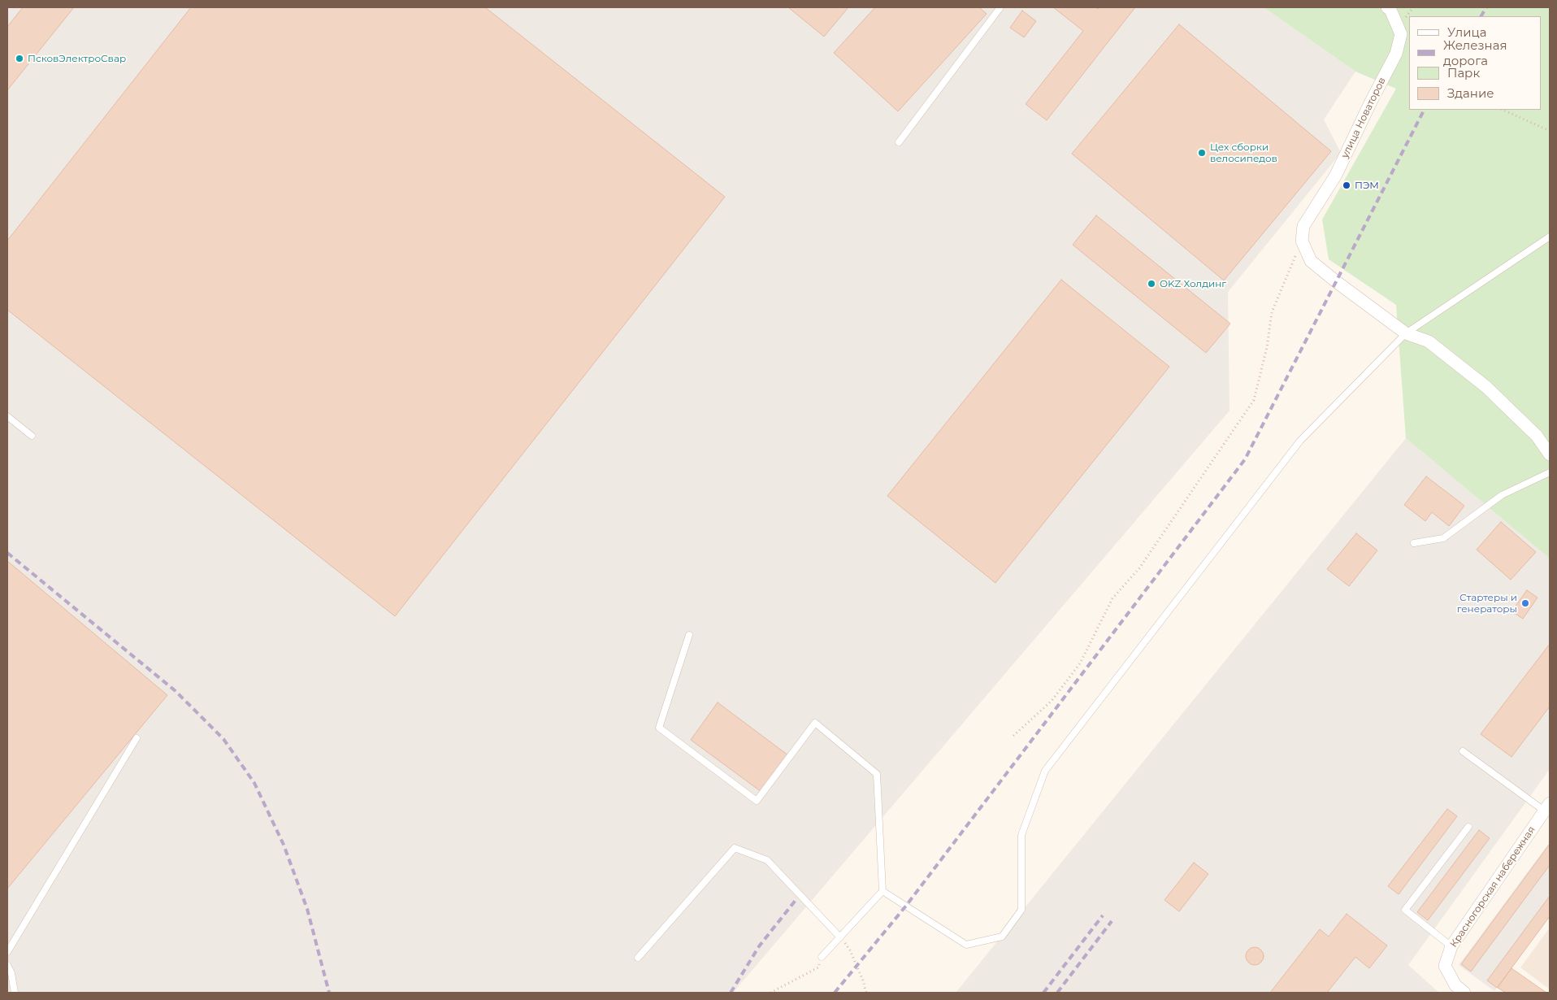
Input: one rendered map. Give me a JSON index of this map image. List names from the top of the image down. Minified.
{"streets":{"street":["улица Новаторов","Краcногорская набережная"]},"places":["ПсковЭлектроСвар","Цех сборки велосипедов","ПЭМ","OKZ Холдинг","Стартеры и генераторы"],"legend":["Улица","Железная дорога","Парк","Здание"]}
